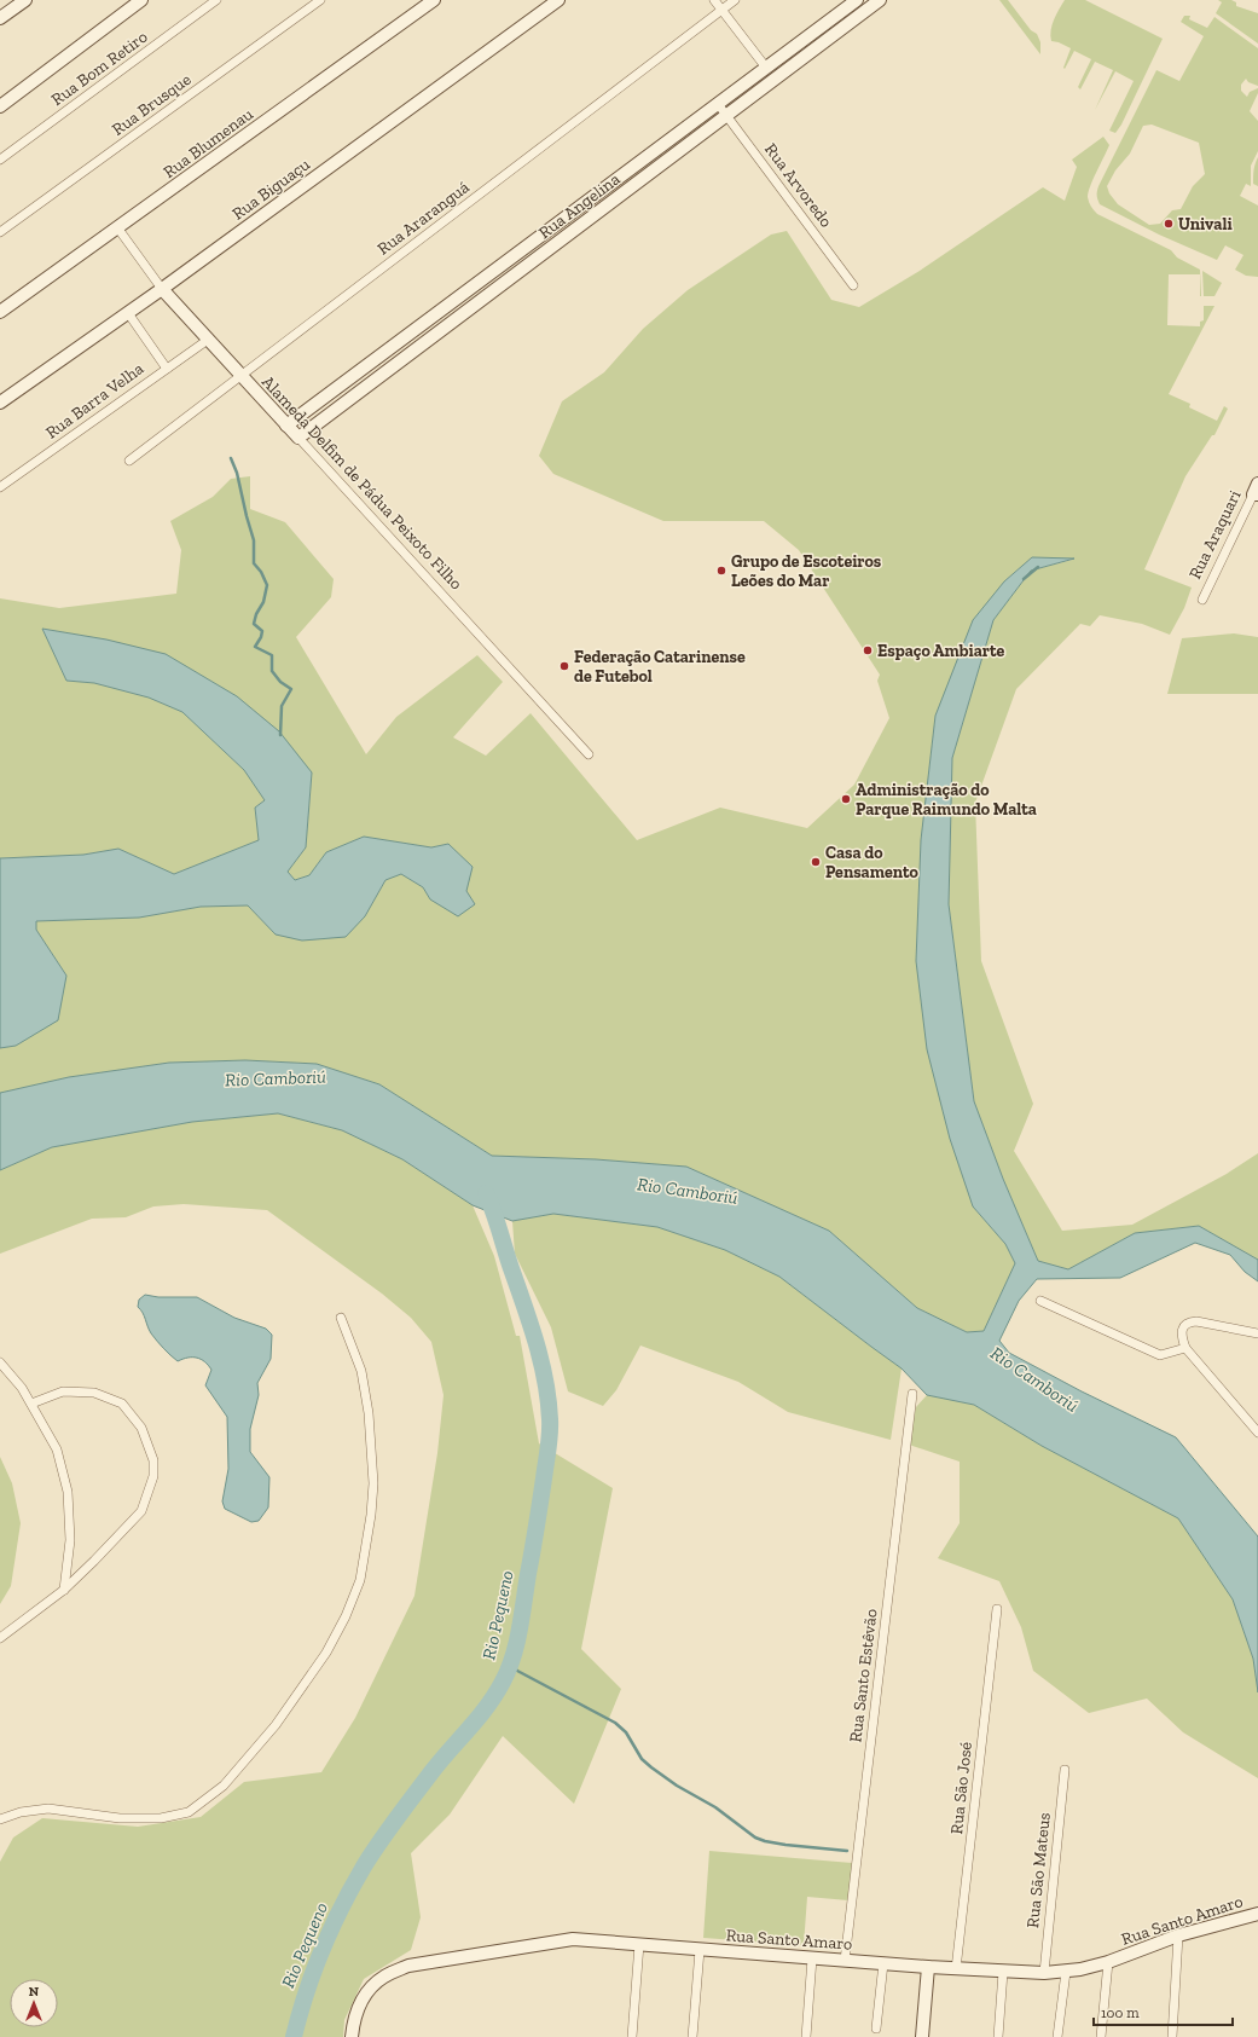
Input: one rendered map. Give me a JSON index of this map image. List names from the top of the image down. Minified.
{"streets":{"street":["Rua Bom Retiro","Rua Brusque","Rua Blumenau","Rua Arvoredo","Rua Biguaçu","Rua Angelina","Rua Araranguá","Rua Barra Velha","Alameda Delfim de Pádua Peixoto Filho","Rua Araquari","Rua Santo Estêvão","Rua São José","Rua São Mateus","Rua Santo Amaro"]},"crossings":[["Rua Blumenau","Alameda Delfim de Pádua Peixoto Filho"],["Rua Arvoredo","Rua Angelina"],["Rua Biguaçu","Alameda Delfim de Pádua Peixoto Filho"],["Rua Angelina","Alameda Delfim de Pádua Peixoto Filho"],["Rua Araranguá","Alameda Delfim de Pádua Peixoto Filho"],["Rua Barra Velha","Alameda Delfim de Pádua Peixoto Filho"],["Rua Santo Estêvão","Rua Santo Amaro"],["Rua São José","Rua Santo Amaro"],["Rua São Mateus","Rua Santo Amaro"]],"water":["Rio Camboriú","Rio Pequeno"],"places":["Univali","Grupo de Escoteiros Leões do Mar","Espaço Ambiarte","Federação Catarinense de Futebol","Administração do Parque Raimundo Malta","Casa do Pensamento"],"scale_bar":"100 m","north":"top"}
